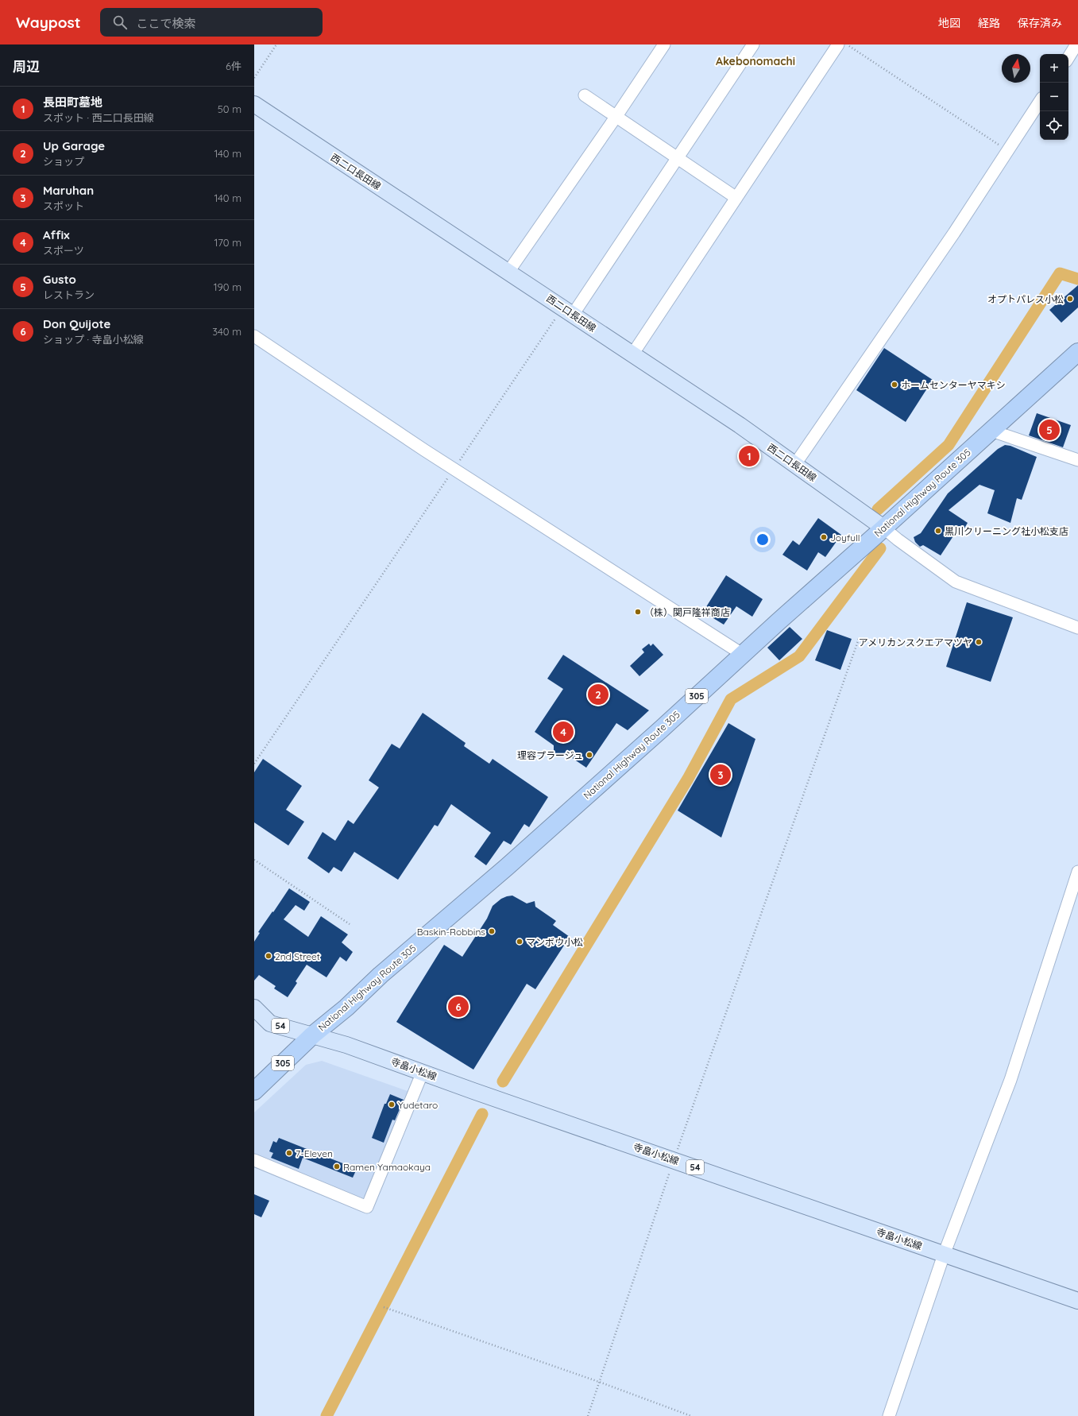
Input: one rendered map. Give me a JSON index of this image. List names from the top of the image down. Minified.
{"streets":{"highway":["National Highway Route 305","305"],"main road":["西二口長田線","54","寺畠小松線"]},"crossings":[["西二口長田線","National Highway Route 305"],["National Highway Route 305","寺畠小松線"]],"districts":["Akebonomachi"],"places":["オプトパレス小松","ホームセンターヤマキシ","黒川クリーニング社小松支店","Joyfull","（株）関戸隆祥商店","アメリカンスクエアマツヤ","理容プラージュ","Baskin-Robbins","マンボウ小松","2nd Street","Yudetaro","7-Eleven","Ramen Yamaokaya"],"north":"top","page":{"header":"Waypost","search":"ここで検索","nav":["地図","経路","保存済み"],"heading":["周辺","6件"],"map_buttons":["+","−"],"list":[{"mark":"1","name":"長田町墓地","note":"スポット · 西二口長田線","value":"50 m"},{"mark":"2","name":"Up Garage","note":"ショップ","value":"140 m"},{"mark":"3","name":"Maruhan","note":"スポット","value":"140 m"},{"mark":"4","name":"Affix","note":"スポーツ","value":"170 m"},{"mark":"5","name":"Gusto","note":"レストラン","value":"190 m"},{"mark":"6","name":"Don Quijote","note":"ショップ · 寺畠小松線","value":"340 m"}],"pins":["5","1","2","4","3","6"]}}
